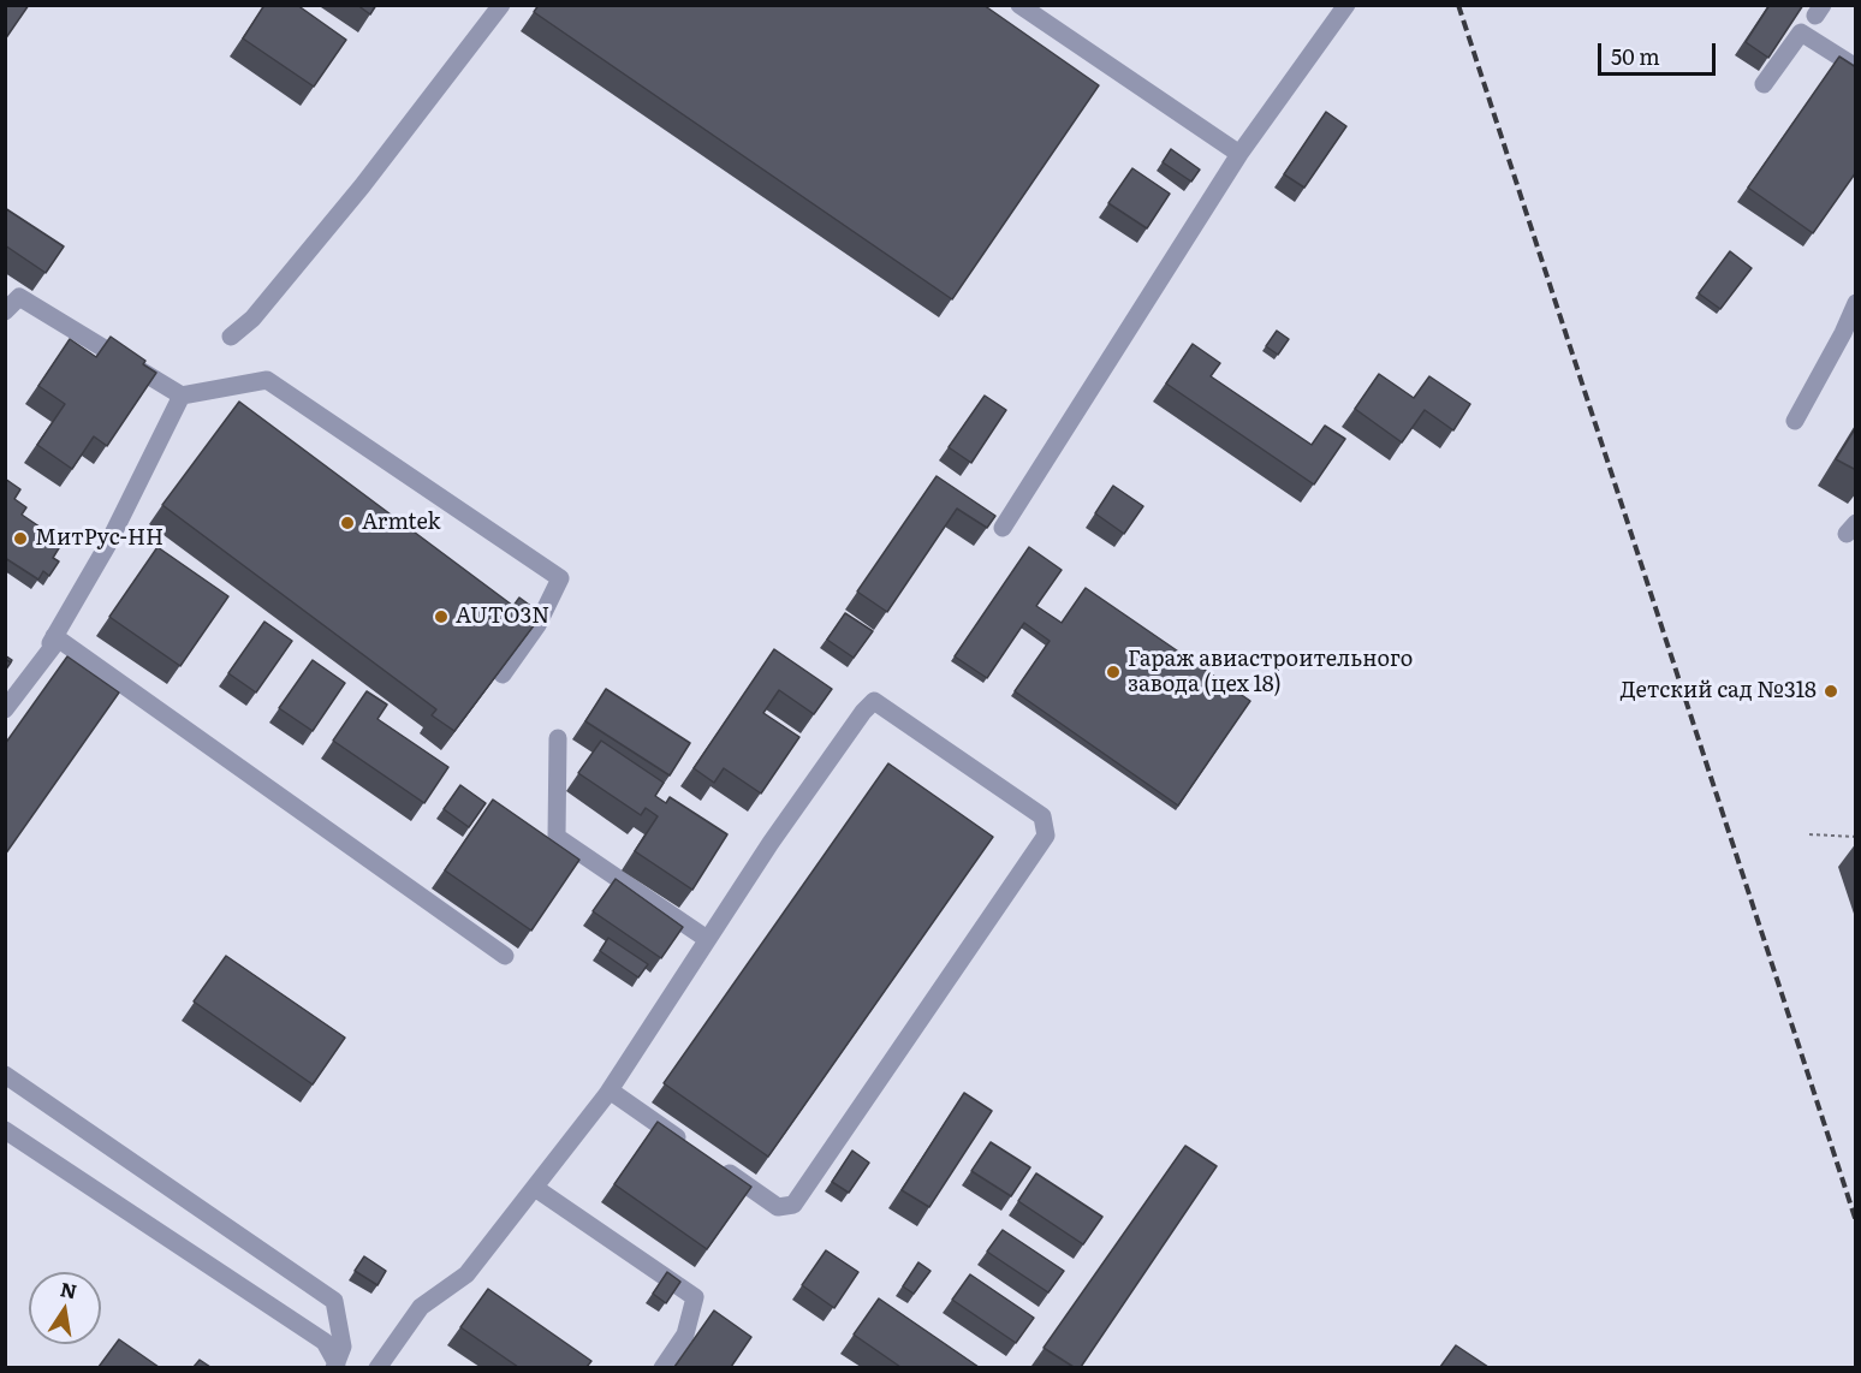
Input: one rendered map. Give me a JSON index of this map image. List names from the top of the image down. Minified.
{"places":["Armtek","МитРус-НН","AUTO3N","Гараж авиастроительного завода (цех 18)","Детский сад №318"],"scale_bar":"50 m","north":"top"}
